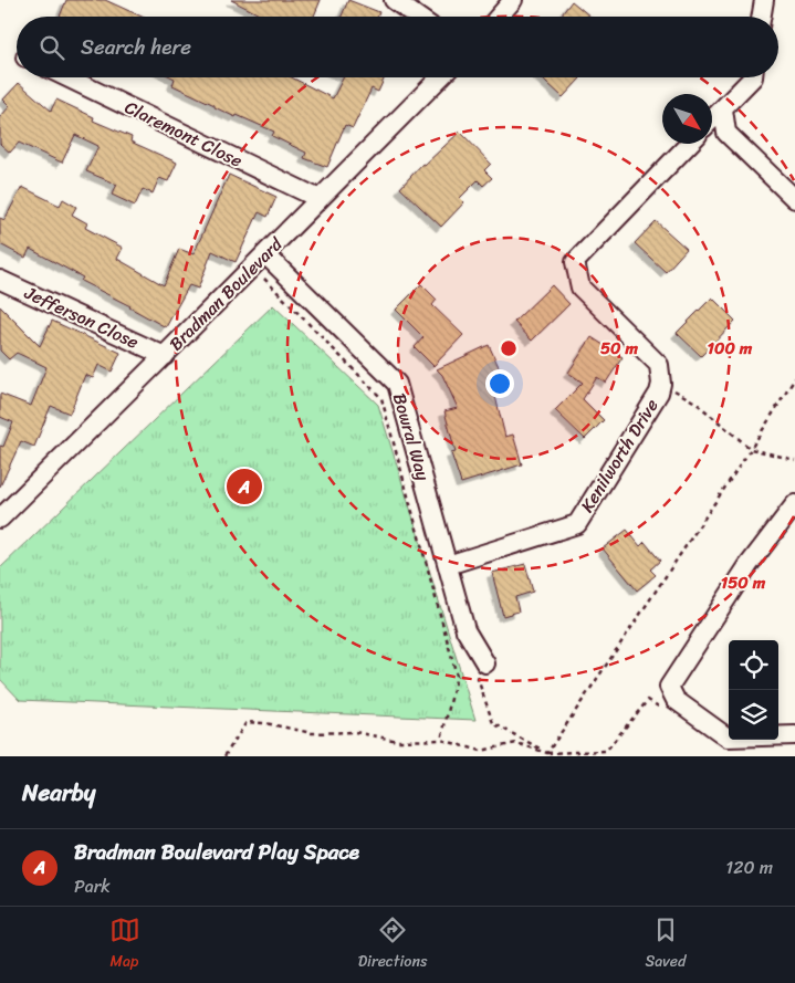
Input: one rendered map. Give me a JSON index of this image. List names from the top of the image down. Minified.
{"streets":{"street":["Claremont Close","Bradman Boulevard","Jefferson Close","Bowral Way","Kenilworth Drive"]},"crossings":[["Claremont Close","Bradman Boulevard"],["Bradman Boulevard","Jefferson Close"],["Bradman Boulevard","Bowral Way"],["Bowral Way","Kenilworth Drive"]],"north":"bottom right","page":{"search":"Search here","pins":"A","heading":"Nearby","list":[{"mark":"A","name":"Bradman Boulevard Play Space","note":"Park","value":"120 m"}],"nav":["Map","Directions","Saved"]},"rings":["50 m","100 m","150 m"]}
